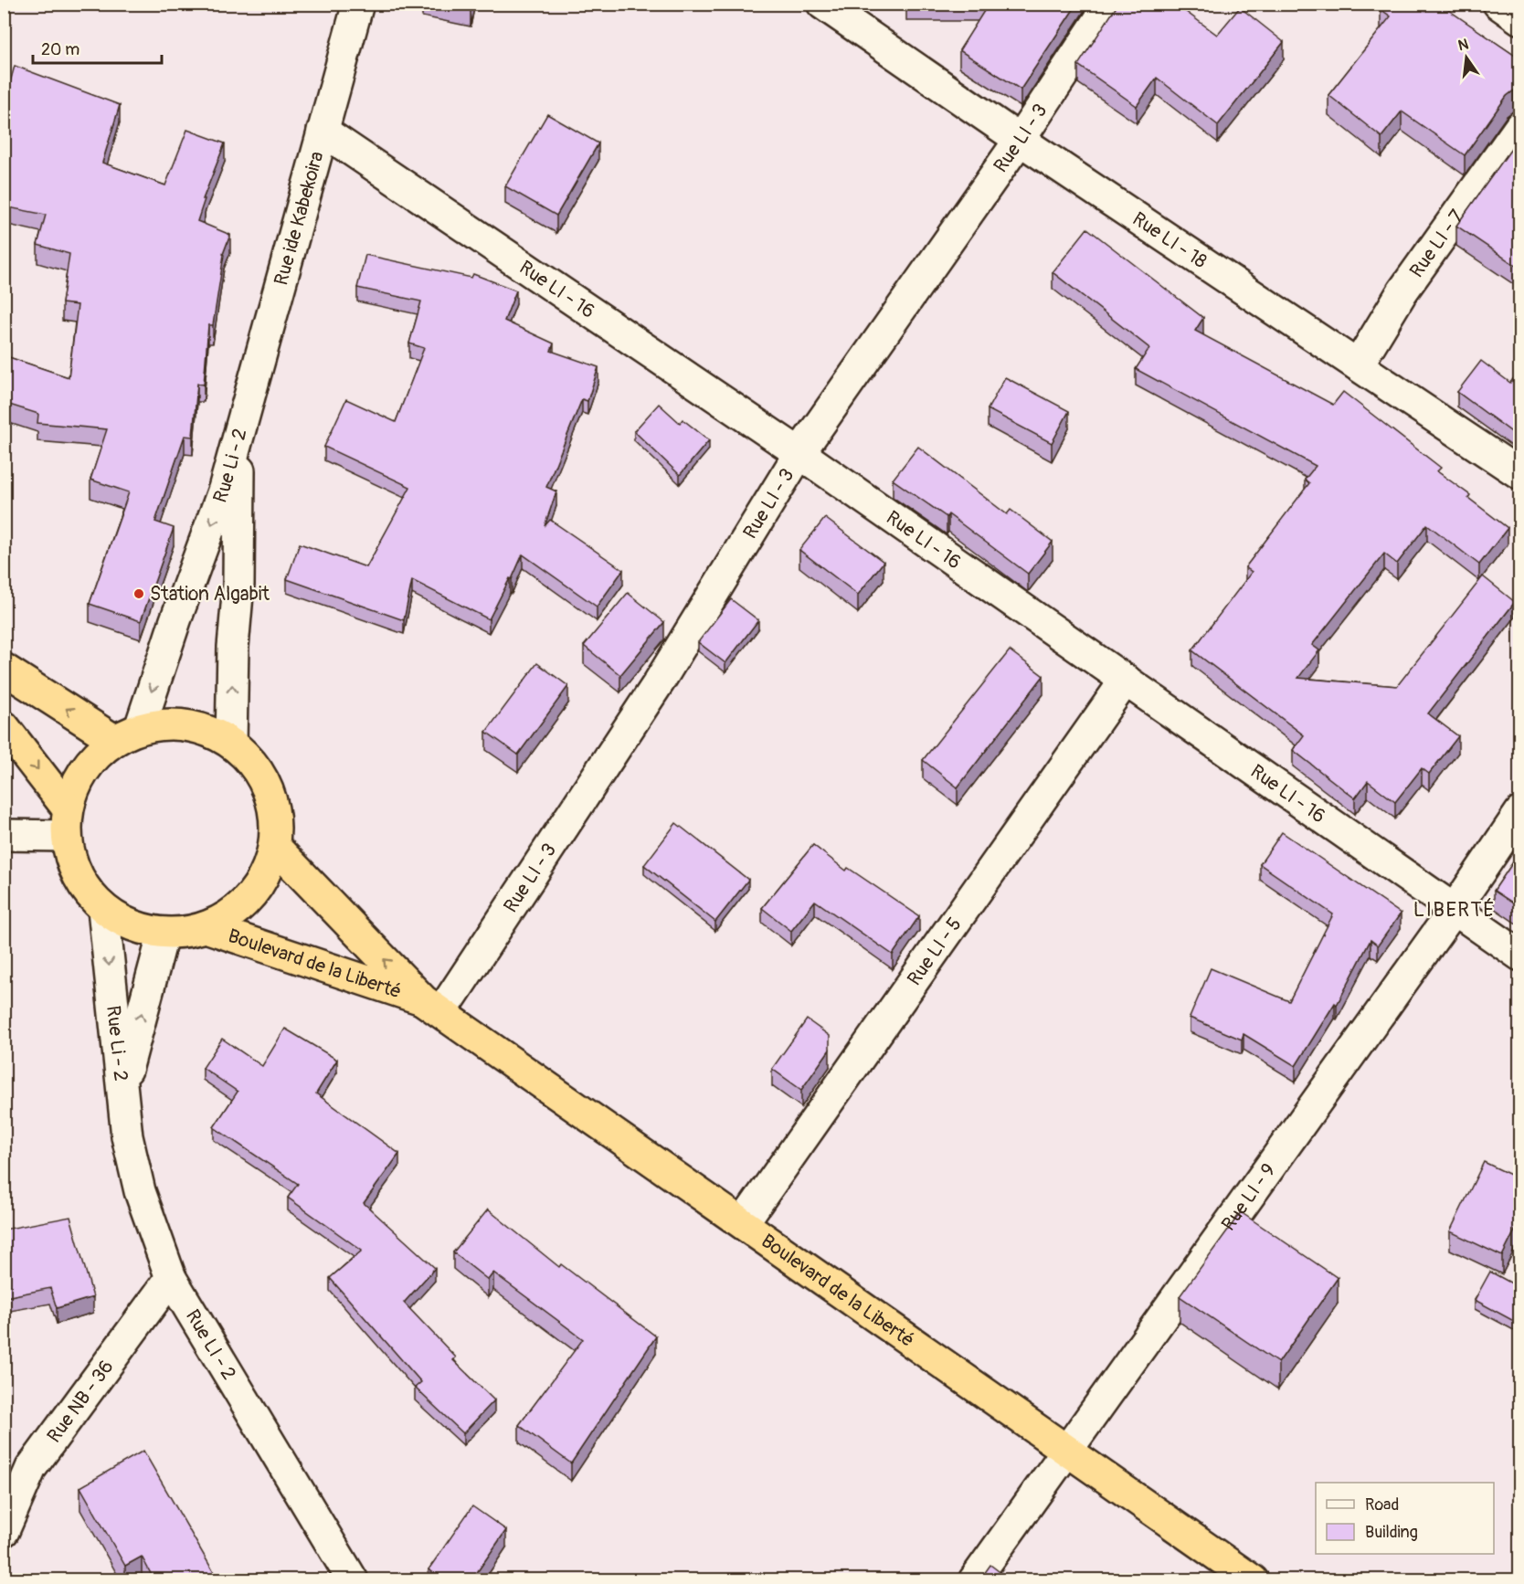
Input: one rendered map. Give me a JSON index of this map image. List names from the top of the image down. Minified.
{"streets":{"highway":["Boulevard de la Liberté"],"street":["Rue LI - 3","Rue ide Kabekoira","Rue LI - 18","Rue LI - 7","Rue LI - 16","Rue Li - 2","Rue LI - 5","Rue LI - 9","Rue LI - 2","Rue NB - 36"]},"crossings":[["Rue LI - 3","Rue LI - 18"],["Rue LI - 3","Rue LI - 16"],["Rue LI - 3","Boulevard de la Liberté"],["Rue ide Kabekoira","Rue LI - 16"],["Rue ide Kabekoira","Rue Li - 2"],["Rue LI - 18","Rue LI - 7"],["Rue LI - 16","Rue LI - 5"],["Rue LI - 16","Rue LI - 9"],["Rue Li - 2","Rue LI - 2"],["Rue LI - 5","Boulevard de la Liberté"],["Boulevard de la Liberté","Rue LI - 9"],["Rue LI - 2","Rue NB - 36"]],"districts":["LIBERTÉ"],"places":["Station Algabit"],"legend":["Road","Building"],"scale_bar":"20 m","north":"top"}
